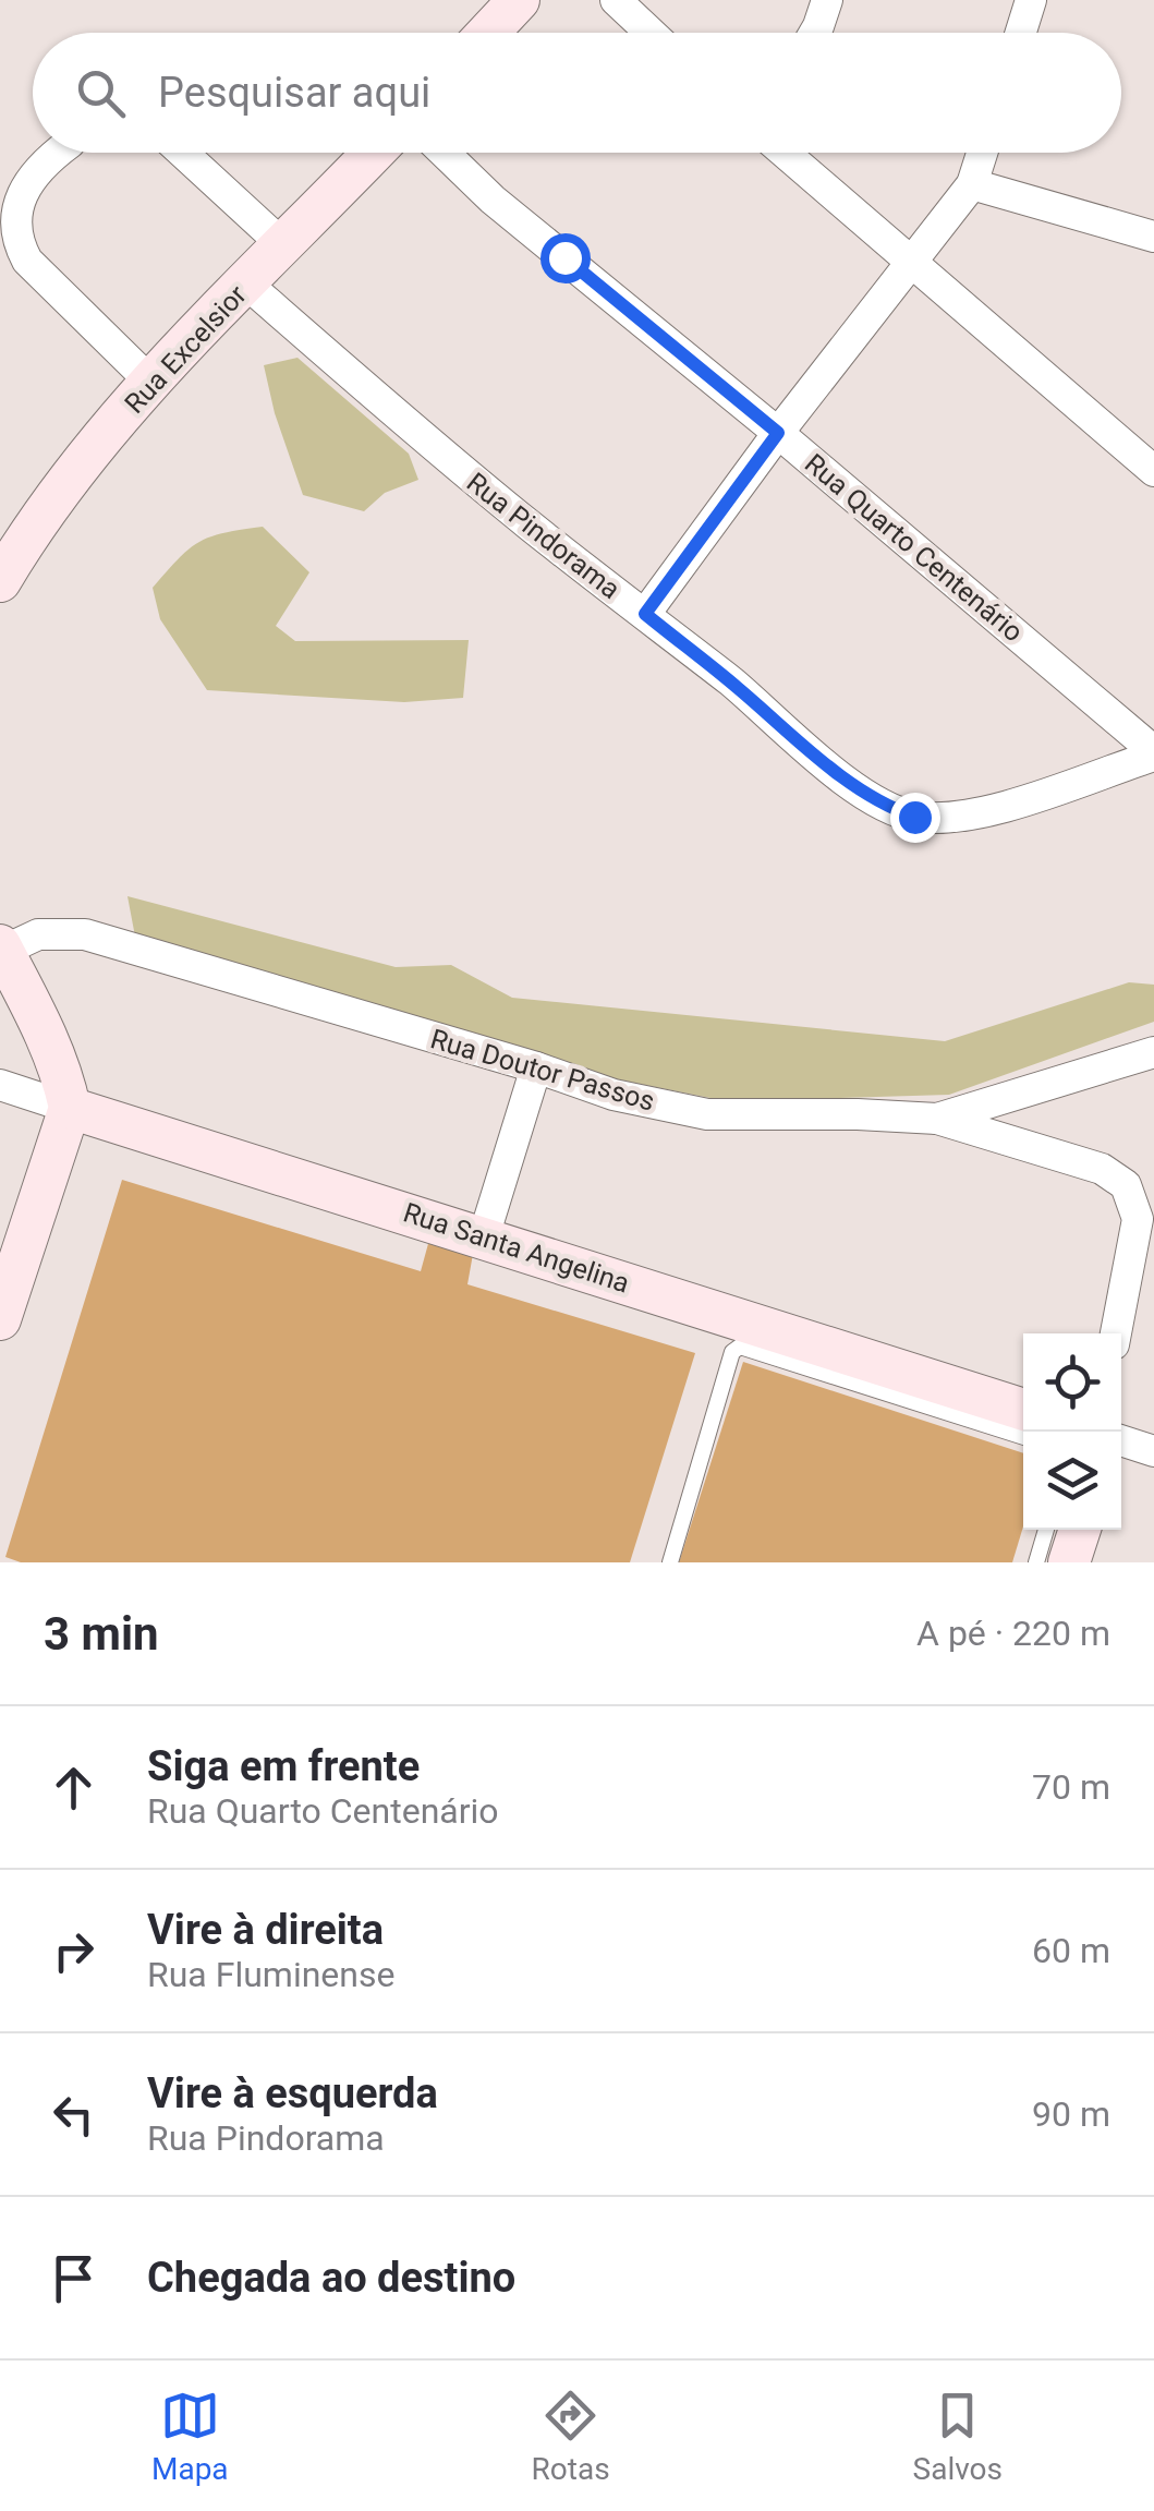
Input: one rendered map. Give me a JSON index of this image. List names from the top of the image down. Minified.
{"streets":{"street":["Rua Excelsior","Rua Pindorama","Rua Quarto Centenário","Rua Doutor Passos","Rua Santa Angelina"]},"crossings":[["Rua Excelsior","Rua Pindorama"],["Rua Pindorama","Rua Quarto Centenário"]],"page":{"search":"Pesquisar aqui","heading":["3 min","A pé · 220 m"],"list":[["Siga em frente","Rua Quarto Centenário","70 m"],["Vire à direita","Rua Fluminense","60 m"],["Vire à esquerda","Rua Pindorama","90 m"],"Chegada ao destino"],"nav":["Mapa","Rotas","Salvos"]}}
